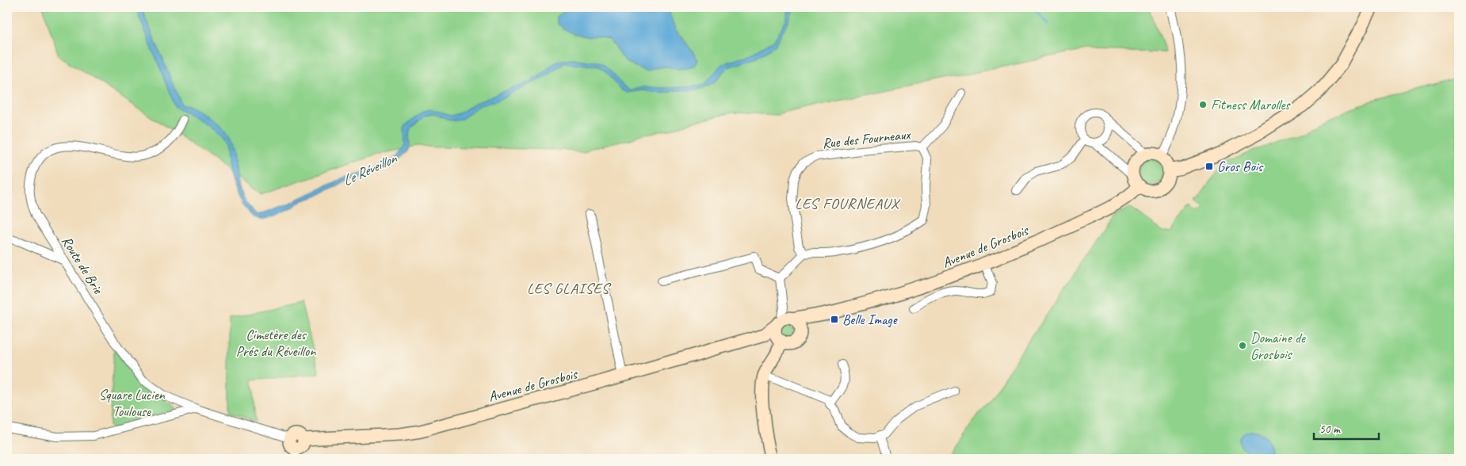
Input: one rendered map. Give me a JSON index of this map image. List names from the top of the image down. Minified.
{"streets":{"street":["Rue des Fourneaux","Avenue de Grosbois","Route de Brie"]},"crossings":[["Avenue de Grosbois","Route de Brie"]],"districts":["LES FOURNEAUX","LES GLAISES"],"water":["Le Réveillon"],"parks":["Cimetère des Prés du Réveillon","Square Lucien Toulouse"],"places":{"other":["Fitness Marolles","Domaine de Grosbois"],"transit":["Gros Bois","Belle Image"]},"scale_bar":"50 m"}
